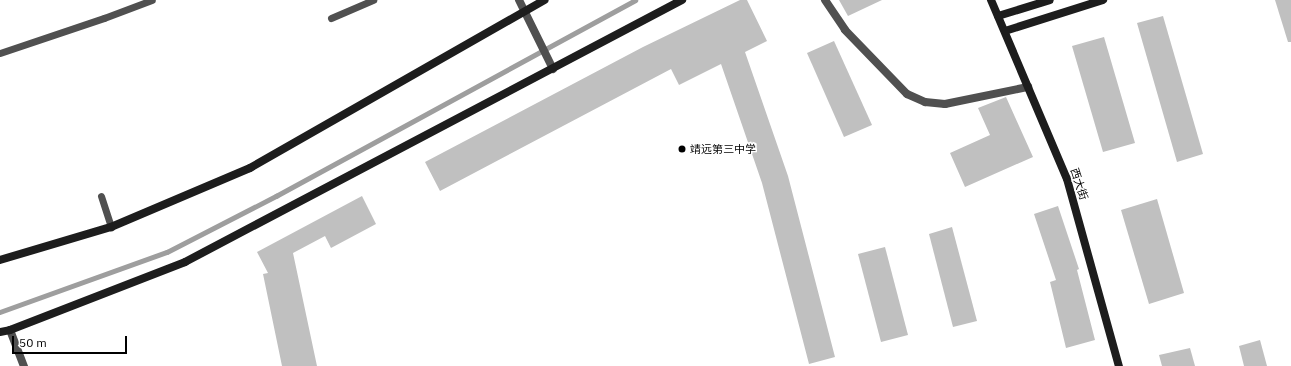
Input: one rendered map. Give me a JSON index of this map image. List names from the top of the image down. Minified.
{"streets":{"main road":["西大街"]},"places":["靖远第三中学"],"scale_bar":"50 m"}
